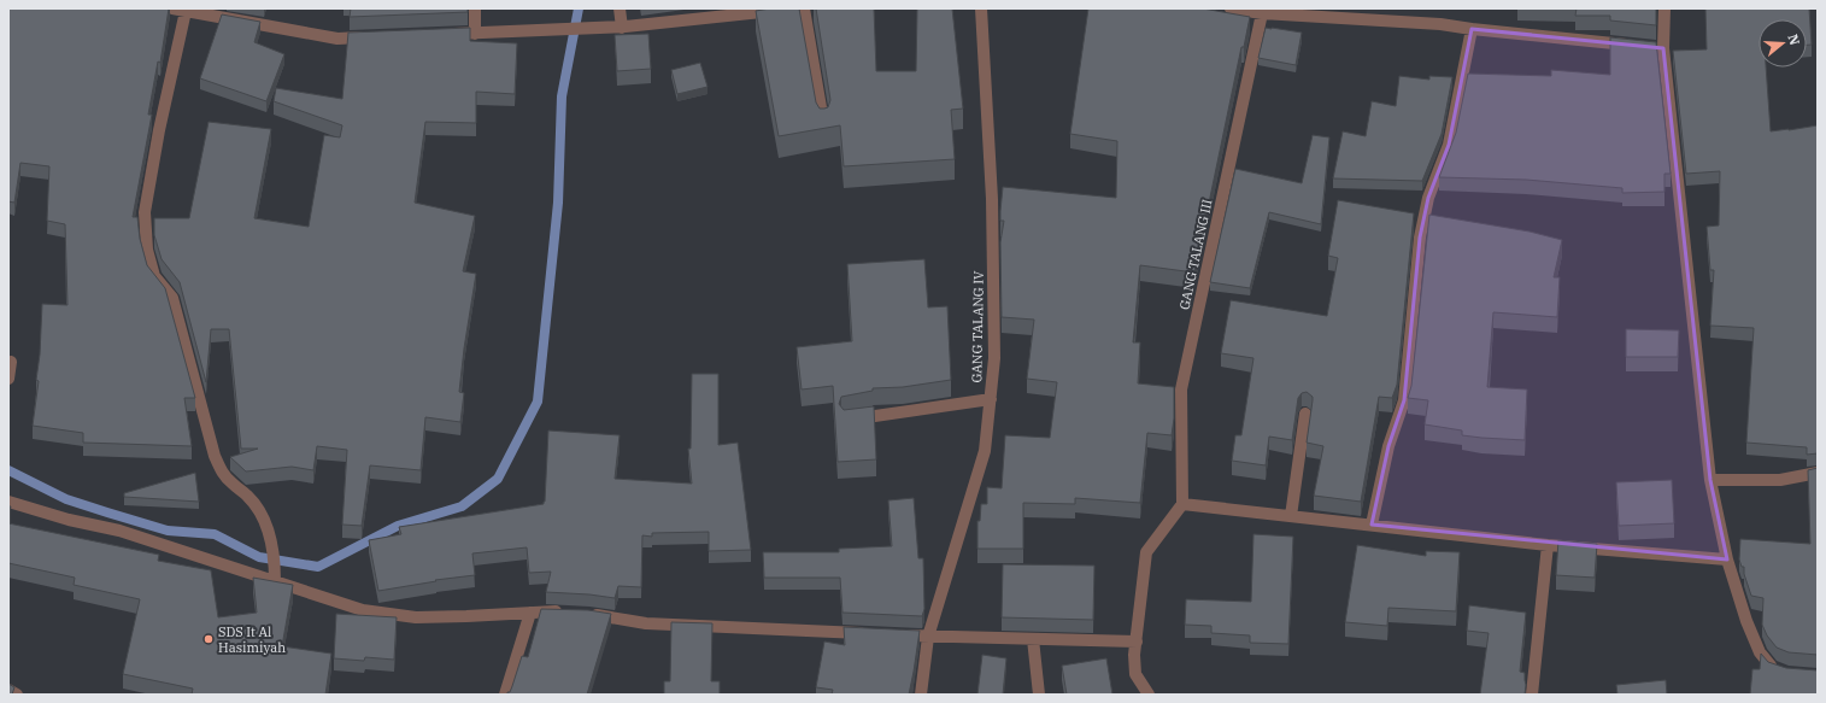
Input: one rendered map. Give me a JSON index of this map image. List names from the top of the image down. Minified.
{"streets":{"street":["GANG TALANG III","GANG TALANG IV"]},"places":["SDS It Al Hasimiyah"],"north":"right"}
